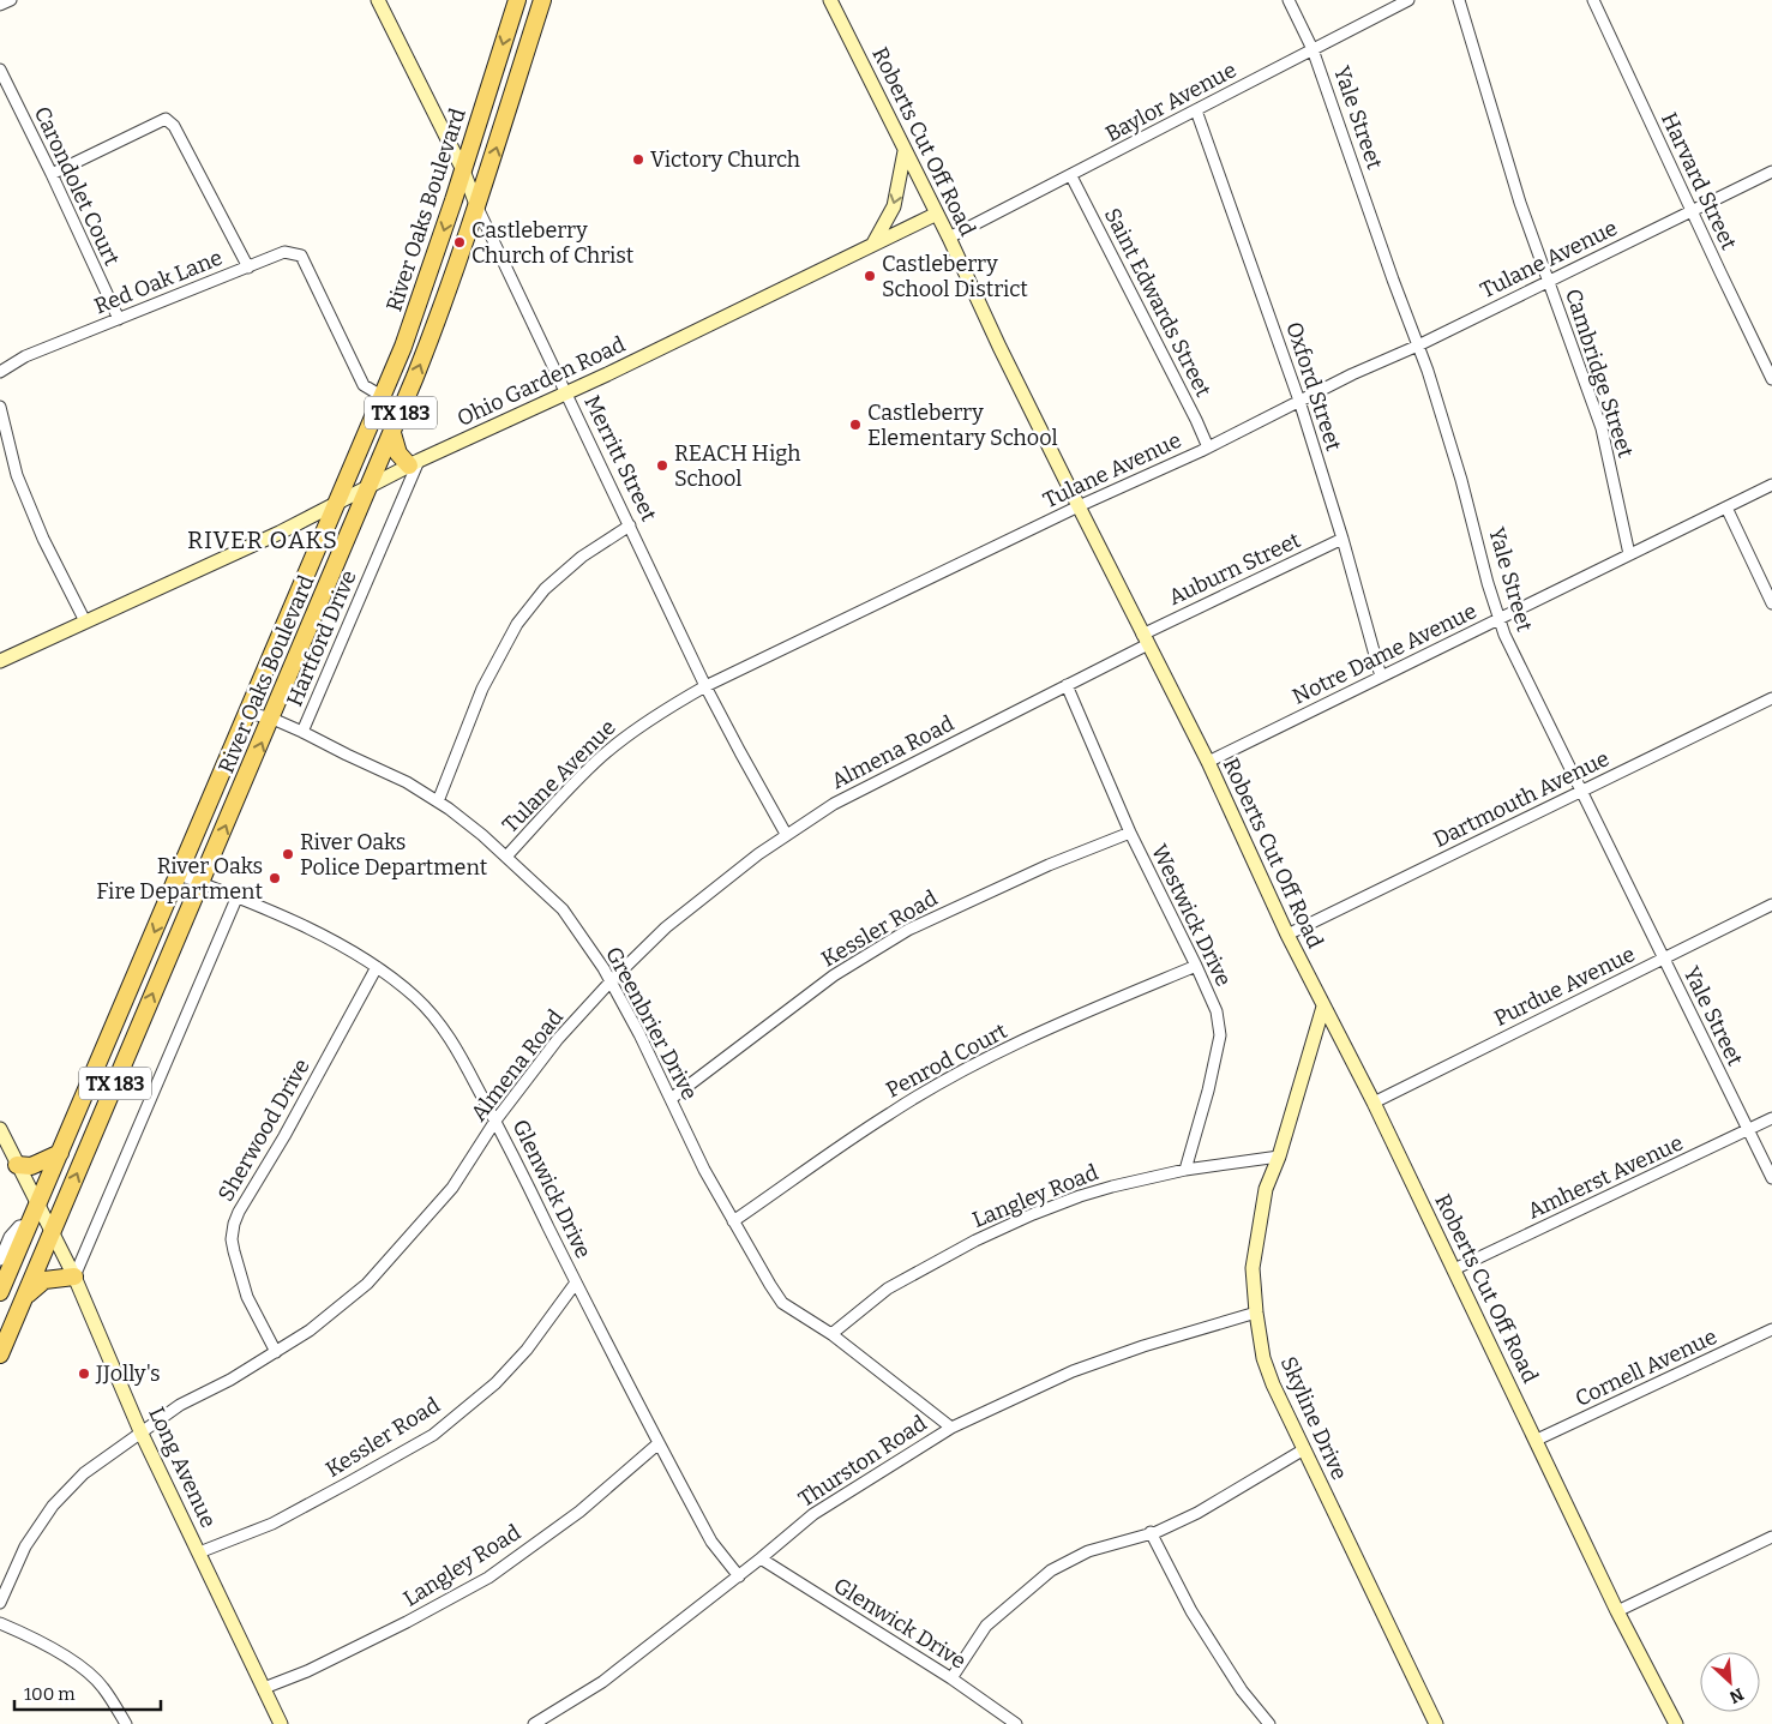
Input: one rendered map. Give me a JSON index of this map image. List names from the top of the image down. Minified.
{"streets":{"main road":["River Oaks Boulevard","TX 183"],"street":["Baylor Avenue","Yale Street","Roberts Cut Off Road","Harvard Street","Carondolet Court","Tulane Avenue","Red Oak Lane","Saint Edwards Street","Cambridge Street","Ohio Garden Road","Oxford Street","Merritt Street","Auburn Street","Hartford Drive","Notre Dame Avenue","Almena Road","Dartmouth Avenue","Westwick Drive","Kessler Road","Purdue Avenue","Greenbrier Drive","Penrod Court","Sherwood Drive","Amherst Avenue","Glenwick Drive","Langley Road","Cornell Avenue","Skyline Drive","Thurston Road","Long Avenue"]},"crossings":[["Baylor Avenue","Yale Street"],["Baylor Avenue","Roberts Cut Off Road"],["Baylor Avenue","Saint Edwards Street"],["Baylor Avenue","Oxford Street"],["Yale Street","Tulane Avenue"],["Yale Street","Notre Dame Avenue"],["Yale Street","Dartmouth Avenue"],["Yale Street","Purdue Avenue"],["Yale Street","Amherst Avenue"],["Roberts Cut Off Road","Tulane Avenue"],["Roberts Cut Off Road","Ohio Garden Road"],["Roberts Cut Off Road","Auburn Street"],["Roberts Cut Off Road","Notre Dame Avenue"],["Roberts Cut Off Road","Almena Road"],["Roberts Cut Off Road","Dartmouth Avenue"],["Roberts Cut Off Road","Purdue Avenue"],["Roberts Cut Off Road","Amherst Avenue"],["Roberts Cut Off Road","Cornell Avenue"],["Roberts Cut Off Road","Skyline Drive"],["Harvard Street","Tulane Avenue"],["Carondolet Court","Red Oak Lane"],["River Oaks Boulevard","Red Oak Lane"],["River Oaks Boulevard","Ohio Garden Road"],["River Oaks Boulevard","Merritt Street"],["River Oaks Boulevard","Greenbrier Drive"],["River Oaks Boulevard","Glenwick Drive"],["River Oaks Boulevard","Long Avenue"],["Tulane Avenue","Saint Edwards Street"],["Tulane Avenue","Cambridge Street"],["Tulane Avenue","Oxford Street"],["Tulane Avenue","Merritt Street"],["Tulane Avenue","Greenbrier Drive"],["Cambridge Street","Notre Dame Avenue"],["Ohio Garden Road","Merritt Street"],["Ohio Garden Road","Hartford Drive"],["Oxford Street","Auburn Street"],["Oxford Street","Notre Dame Avenue"],["Merritt Street","Almena Road"],["Auburn Street","Almena Road"],["Hartford Drive","Greenbrier Drive"],["Almena Road","Westwick Drive"],["Almena Road","Greenbrier Drive"],["Almena Road","Sherwood Drive"],["Almena Road","Glenwick Drive"],["Almena Road","Long Avenue"],["Westwick Drive","Kessler Road"],["Westwick Drive","Penrod Court"],["Westwick Drive","Langley Road"],["Kessler Road","Greenbrier Drive"],["Kessler Road","Glenwick Drive"],["Kessler Road","Long Avenue"],["Greenbrier Drive","Penrod Court"],["Greenbrier Drive","Langley Road"],["Greenbrier Drive","Thurston Road"],["Sherwood Drive","Glenwick Drive"],["Glenwick Drive","Langley Road"],["Glenwick Drive","Thurston Road"],["Langley Road","Skyline Drive"],["Langley Road","Long Avenue"],["Skyline Drive","Thurston Road"]],"districts":["RIVER OAKS"],"places":["Victory Church","Castleberry Church of Christ","Castleberry School District","Castleberry Elementary School","REACH High School","River Oaks Police Department","River Oaks Fire Department","JJolly's"],"scale_bar":"100 m","north":"bottom right"}
